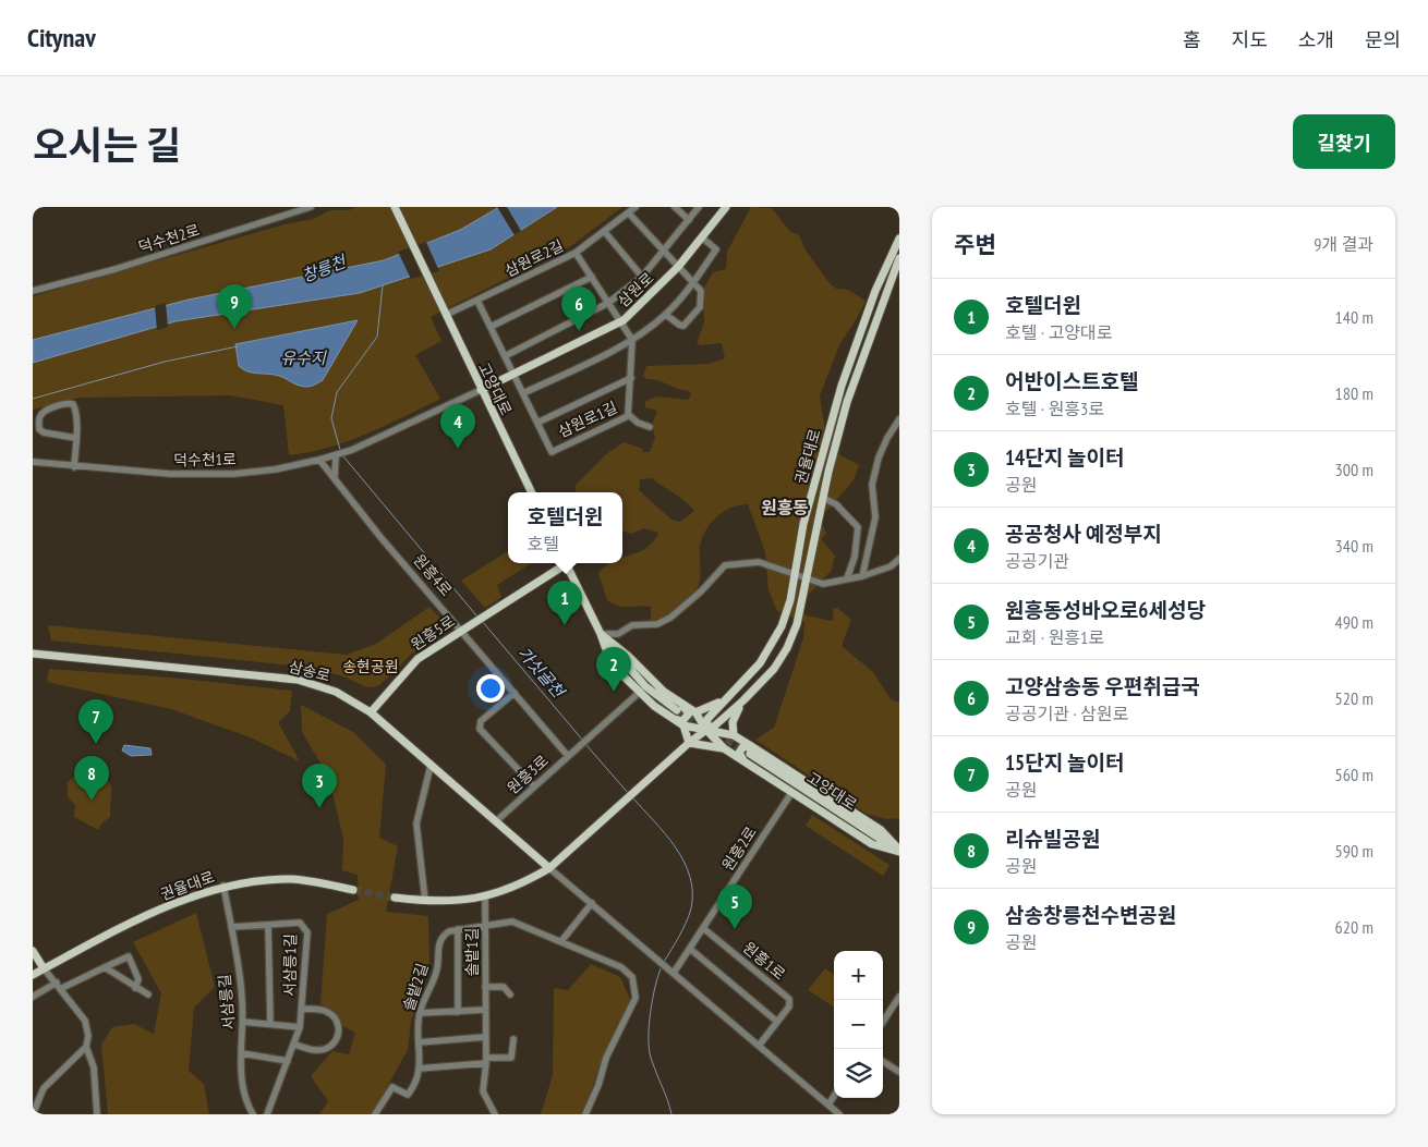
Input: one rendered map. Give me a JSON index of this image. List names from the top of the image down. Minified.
{"streets":{"main road":["삼원로","고양대로","권율대로","원흥5로","삼송로"],"street":["덕수천2로","삼원로2길","삼원로1길","덕수천1로","원흥4로","원흥3로","원흥2로","솔밭1길","원흥1로","서삼릉1길","솔밭2길","서삼릉길"]},"crossings":[["삼원로2길","삼원로"],["삼원로2길","고양대로"],["삼원로","고양대로"],["삼원로","삼원로1길"],["삼원로","덕수천1로"],["고양대로","권율대로"],["고양대로","덕수천1로"],["권율대로","삼송로"],["권율대로","서삼릉길"],["덕수천1로","원흥4로"],["원흥4로","원흥5로"],["원흥4로","원흥3로"],["원흥5로","삼송로"],["삼송로","원흥3로"],["원흥2로","원흥1로"],["솔밭1길","솔밭2길"],["서삼릉1길","서삼릉길"]],"districts":["원흥동"],"water":["창릉천","유수지","가싯골천"],"parks":["송현공원"],"page":{"header":"Citynav","nav":["홈","지도","소개","문의"],"title":"오시는 길","buttons":"길찾기","heading":["주변","9개 결과"],"list":[{"mark":"1","name":"호텔더윈","note":"호텔 · 고양대로","value":"140 m"},{"mark":"2","name":"어반이스트호텔","note":"호텔 · 원흥3로","value":"180 m"},{"mark":"3","name":"14단지 놀이터","note":"공원","value":"300 m"},{"mark":"4","name":"공공청사 예정부지","note":"공공기관","value":"340 m"},{"mark":"5","name":"원흥동성바오로6세성당","note":"교회 · 원흥1로","value":"490 m"},{"mark":"6","name":"고양삼송동 우편취급국","note":"공공기관 · 삼원로","value":"520 m"},{"mark":"7","name":"15단지 놀이터","note":"공원","value":"560 m"},{"mark":"8","name":"리슈빌공원","note":"공원","value":"590 m"},{"mark":"9","name":"삼송창릉천수변공원","note":"공원","value":"620 m"}],"pins":["9","6","4","1","2","7","8","3","5"],"popup":["호텔더윈","호텔"],"map_buttons":["+","−"]}}
